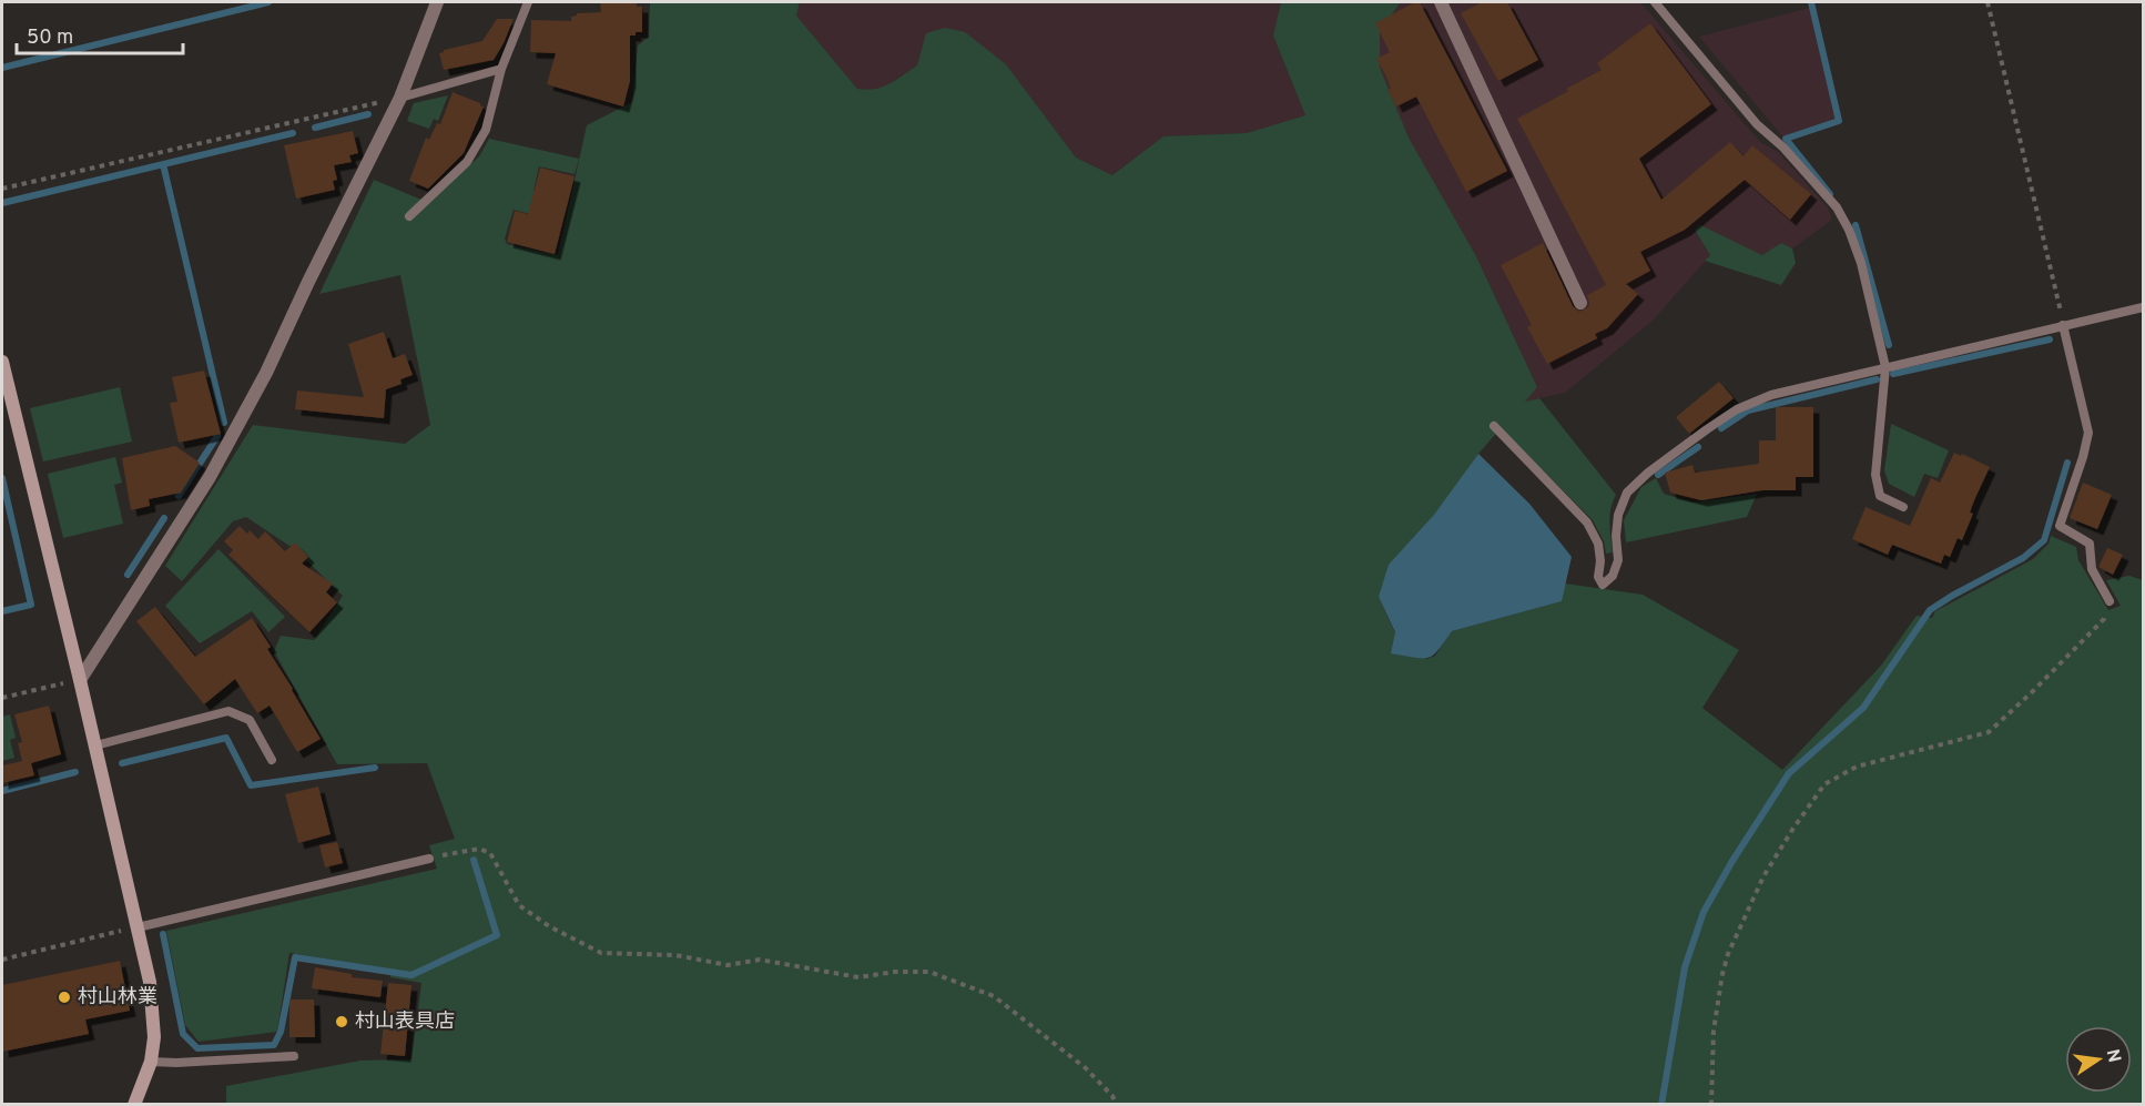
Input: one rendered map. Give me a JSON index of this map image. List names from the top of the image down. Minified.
{"places":["村山林業","村山表具店"],"scale_bar":"50 m","north":"right"}
